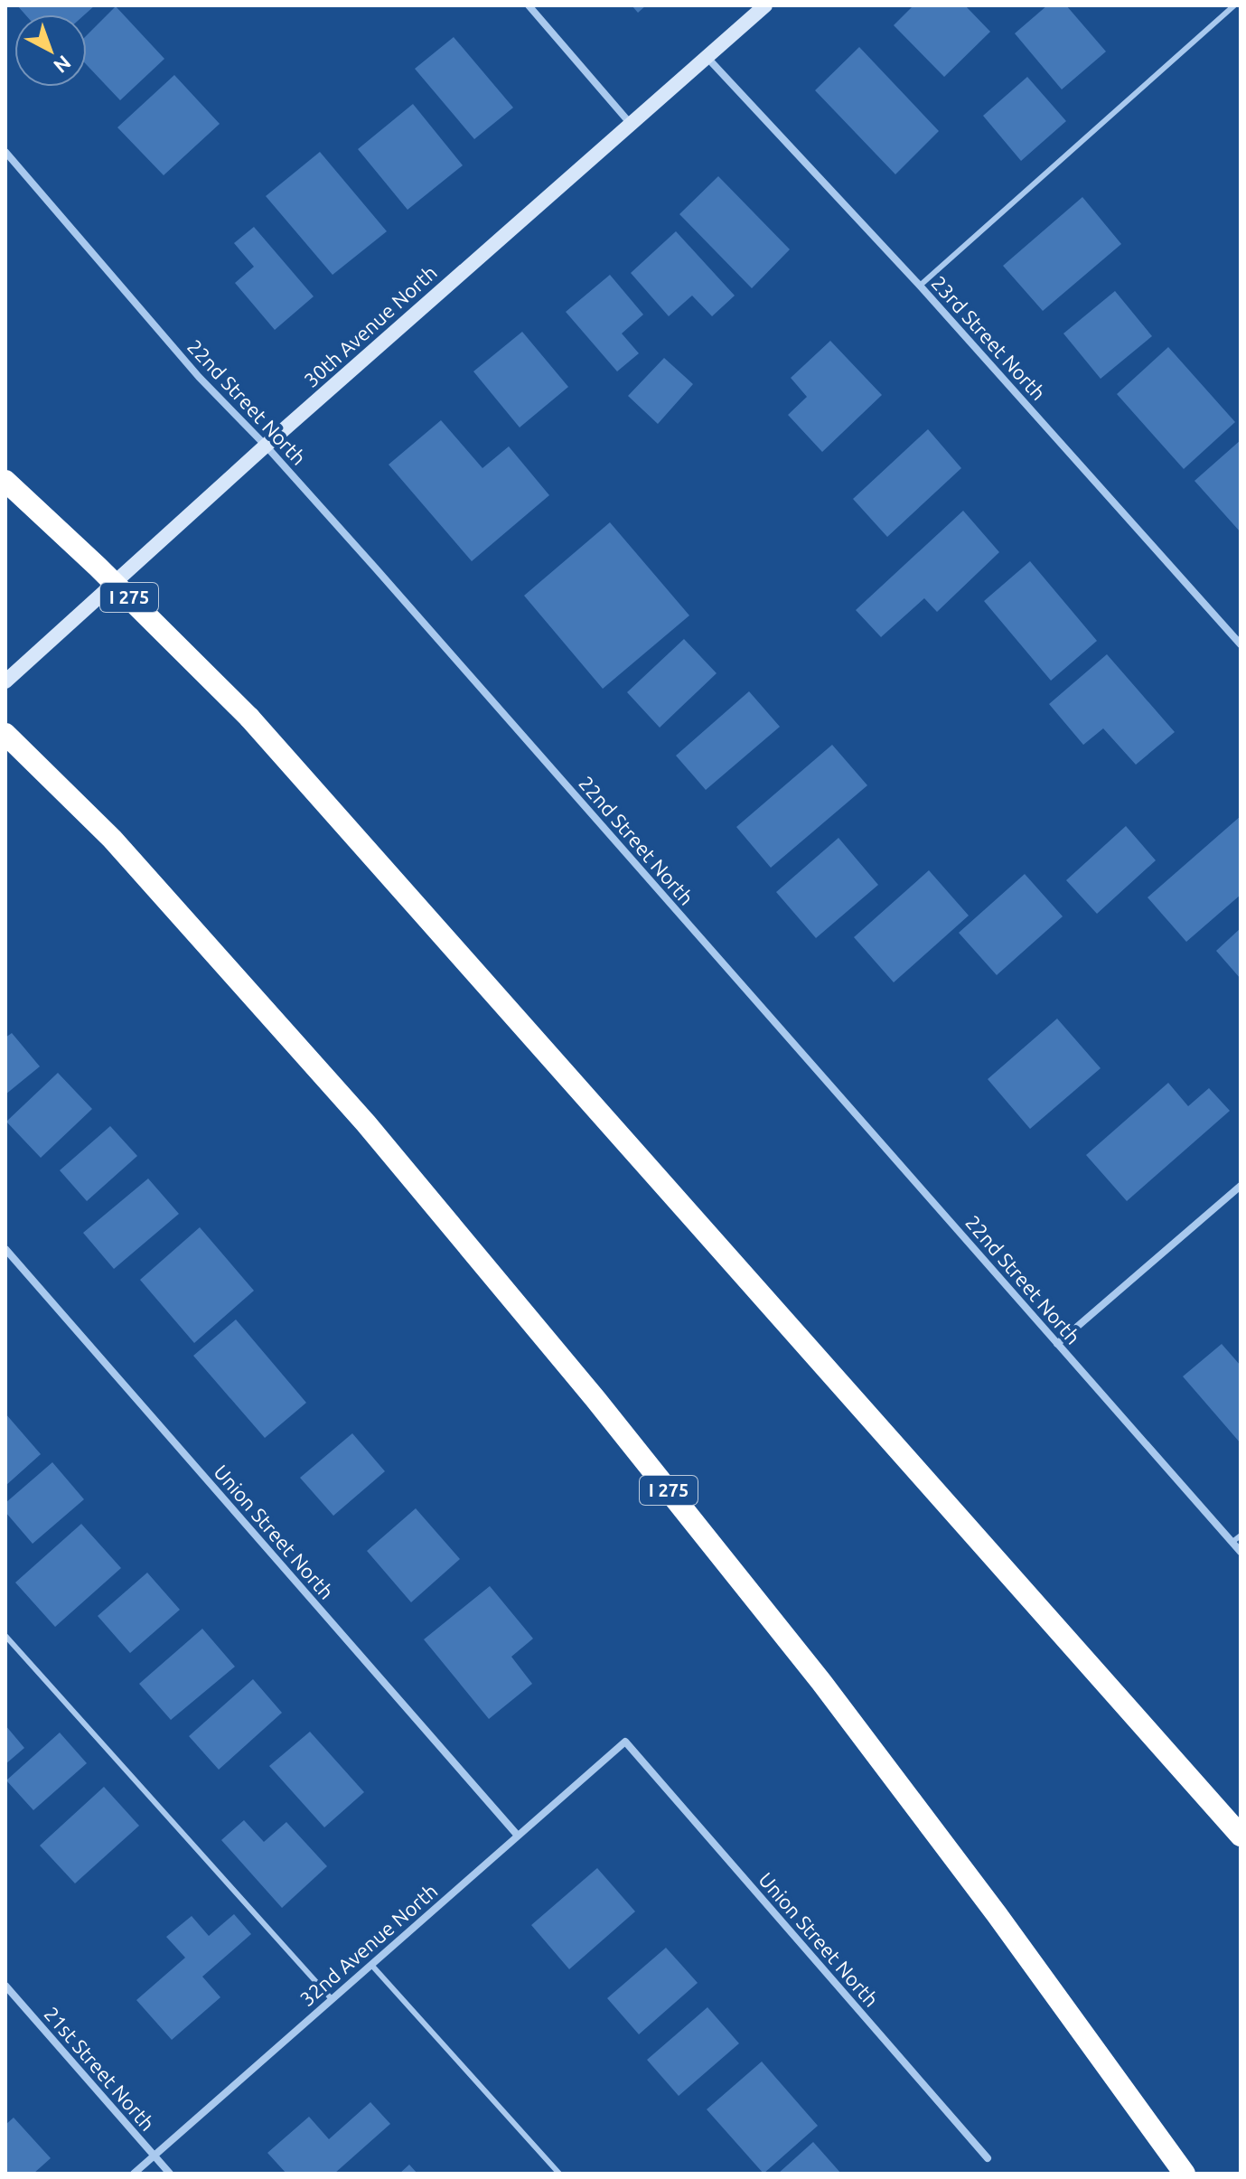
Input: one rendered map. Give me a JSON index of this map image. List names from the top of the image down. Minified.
{"streets":{"highway":["I 275"],"street":["30th Avenue North","23rd Street North","22nd Street North","Union Street North","32nd Avenue North","21st Street North"]},"crossings":[["30th Avenue North","23rd Street North"],["30th Avenue North","22nd Street North"],["Union Street North","32nd Avenue North"],["32nd Avenue North","21st Street North"]],"north":"bottom right"}
